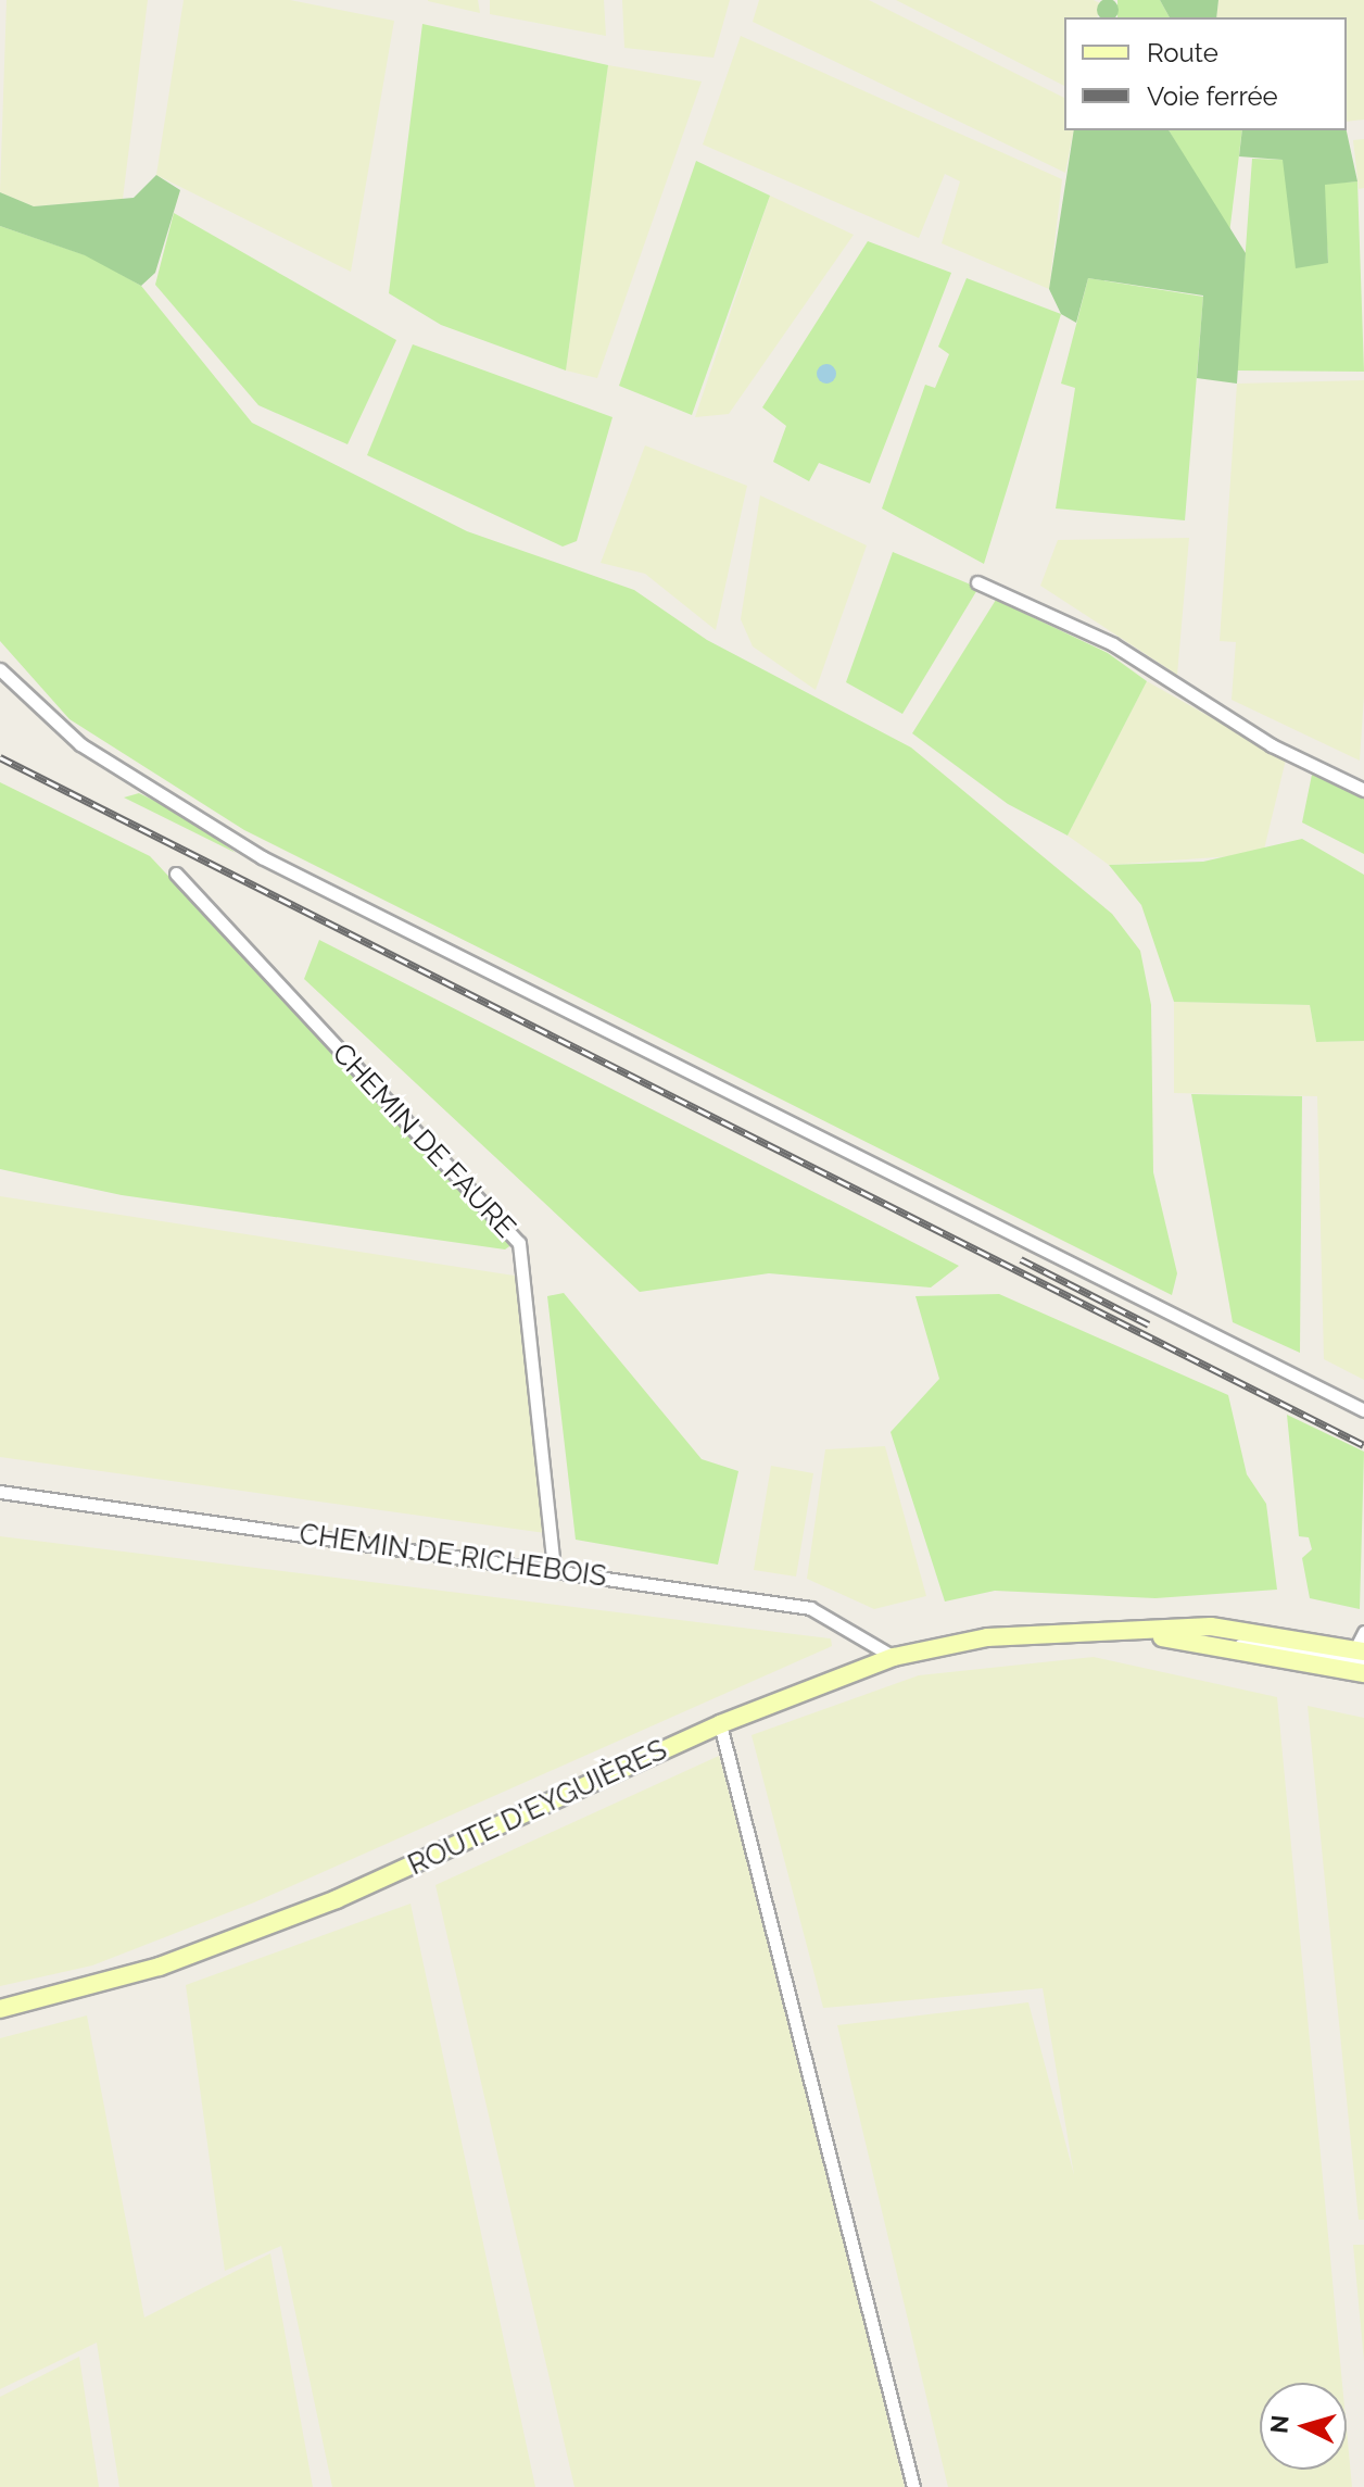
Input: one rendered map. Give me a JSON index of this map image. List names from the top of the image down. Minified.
{"streets":{"main road":["ROUTE D'EYGUIÈRES"],"street":["CHEMIN DE FAURE","CHEMIN DE RICHEBOIS"]},"crossings":[["CHEMIN DE FAURE","CHEMIN DE RICHEBOIS"],["CHEMIN DE RICHEBOIS","ROUTE D'EYGUIÈRES"]],"legend":["Route","Voie ferrée"],"north":"left"}
